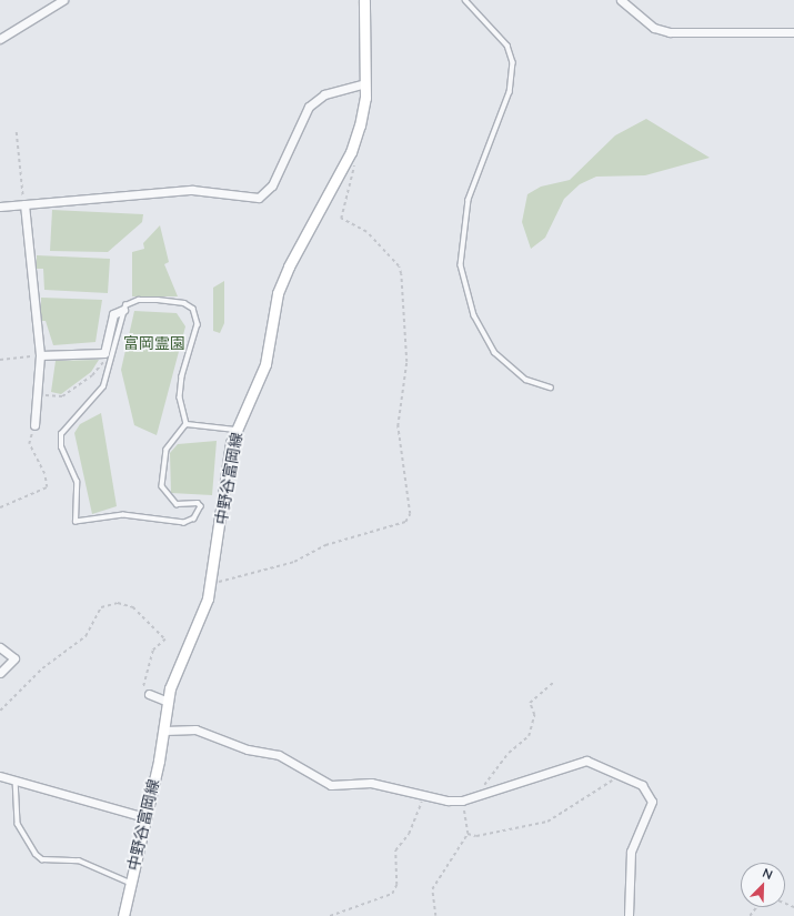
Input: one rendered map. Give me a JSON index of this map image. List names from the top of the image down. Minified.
{"streets":{"main road":["中野谷富岡線"]},"parks":["富岡霊園"],"north":"top right"}
